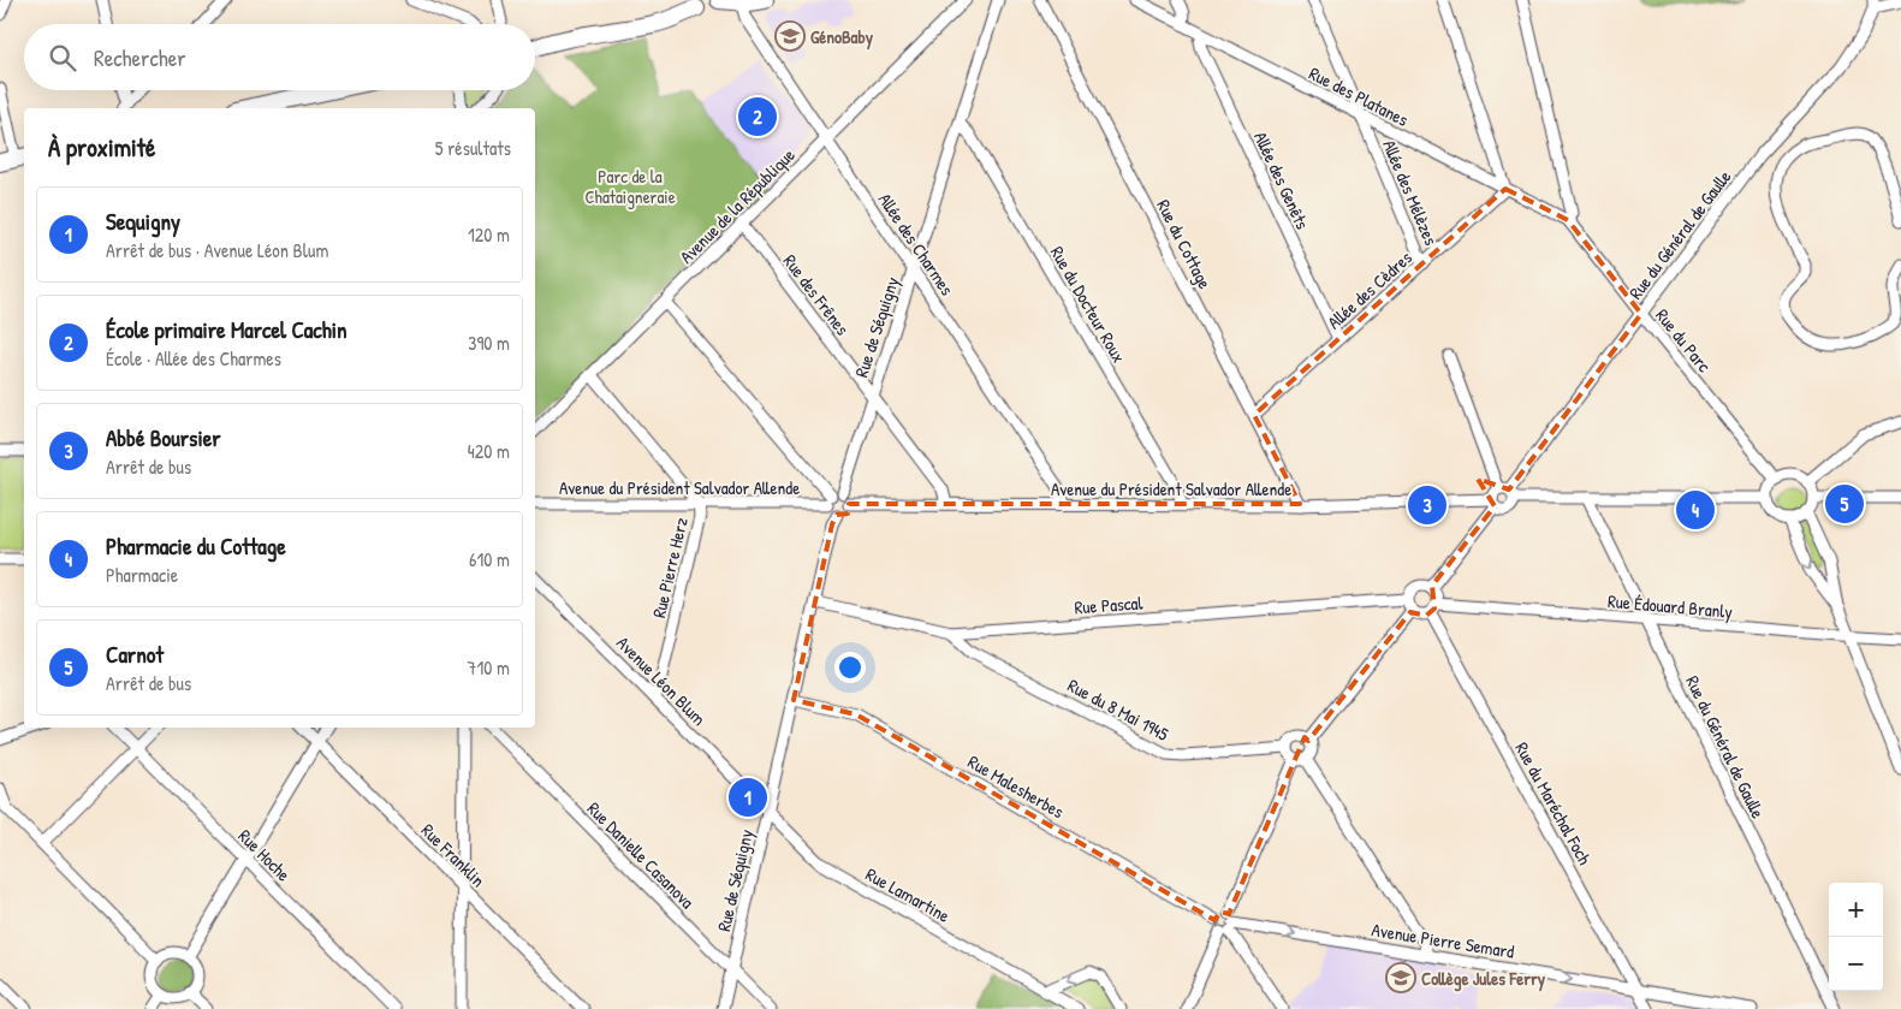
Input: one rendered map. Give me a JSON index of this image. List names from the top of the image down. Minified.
{"streets":{"street":["Rue des Platanes","Allée des Genêts","Allée des Mélèzes","Avenue de la République","Rue du Général de Gaulle","Allée des Charmes","Rue du Cottage","Allée des Cèdres","Rue des Frênes","Rue du Docteur Roux","Rue de Séquigny","Rue du Parc","Avenue du Président Salvador Allende","Rue Pierre Herz","Rue Pascal","Rue Édouard Branly","Avenue Léon Blum","Rue du 8 Mai 1945","Rue Malesherbes","Rue du Maréchal Foch","Rue Hoche","Rue Franklin","Rue Danielle Casanova","Rue Lamartine","Avenue Pierre Semard"]},"crossings":[["Rue des Platanes","Allée des Genêts"],["Rue des Platanes","Allée des Mélèzes"],["Rue des Platanes","Allée des Cèdres"],["Rue des Platanes","Rue du Parc"],["Allée des Genêts","Allée des Cèdres"],["Allée des Mélèzes","Allée des Cèdres"],["Avenue de la République","Allée des Charmes"],["Avenue de la République","Rue des Frênes"],["Avenue de la République","Rue Pierre Herz"],["Rue du Général de Gaulle","Rue du Parc"],["Rue du Général de Gaulle","Avenue du Président Salvador Allende"],["Rue du Général de Gaulle","Rue Pascal"],["Rue du Général de Gaulle","Rue Édouard Branly"],["Rue du Général de Gaulle","Rue du Maréchal Foch"],["Allée des Charmes","Rue de Séquigny"],["Allée des Charmes","Avenue du Président Salvador Allende"],["Rue du Cottage","Allée des Cèdres"],["Rue du Cottage","Avenue du Président Salvador Allende"],["Rue des Frênes","Rue de Séquigny"],["Rue des Frênes","Avenue du Président Salvador Allende"],["Rue du Docteur Roux","Rue de Séquigny"],["Rue du Docteur Roux","Avenue du Président Salvador Allende"],["Rue de Séquigny","Avenue du Président Salvador Allende"],["Rue de Séquigny","Rue Pascal"],["Rue de Séquigny","Avenue Léon Blum"],["Rue de Séquigny","Rue Malesherbes"],["Rue de Séquigny","Rue Danielle Casanova"],["Rue de Séquigny","Rue Lamartine"],["Rue du Parc","Avenue du Président Salvador Allende"],["Avenue du Président Salvador Allende","Rue Pierre Herz"],["Rue Pierre Herz","Avenue Léon Blum"],["Rue Pascal","Rue Édouard Branly"],["Rue Pascal","Rue du 8 Mai 1945"],["Rue Pascal","Rue du Maréchal Foch"],["Rue Édouard Branly","Rue du Maréchal Foch"],["Avenue Léon Blum","Rue Lamartine"],["Rue Malesherbes","Avenue Pierre Semard"],["Rue du Maréchal Foch","Avenue Pierre Semard"]],"one_way":["Avenue Pierre Semard"],"parks":["Parc de la Chataigneraie"],"places":{"school or university":["GénoBaby","Collège Jules Ferry"]},"page":{"search":"Rechercher","pins":["2","5","3","4","1"],"heading":["À proximité","5 résultats"],"list":[{"mark":"1","name":"Sequigny","note":"Arrêt de bus · Avenue Léon Blum","value":"120 m"},{"mark":"2","name":"École primaire Marcel Cachin","note":"École · Allée des Charmes","value":"390 m"},{"mark":"3","name":"Abbé Boursier","note":"Arrêt de bus","value":"420 m"},{"mark":"4","name":"Pharmacie du Cottage","note":"Pharmacie","value":"610 m"},{"mark":"5","name":"Carnot","note":"Arrêt de bus","value":"710 m"}],"map_buttons":["+","−"]}}
